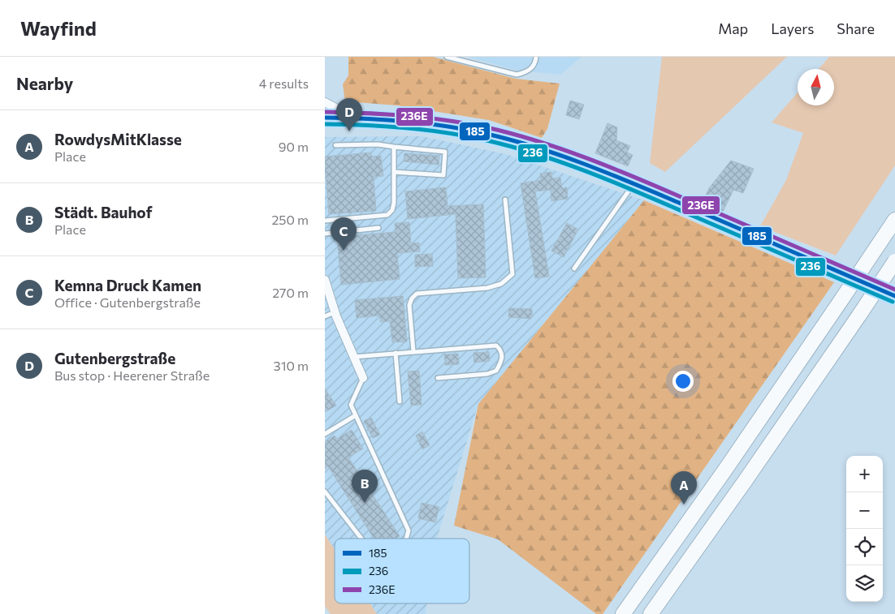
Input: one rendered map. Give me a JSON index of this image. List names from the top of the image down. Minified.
{"lines":["transit line 236E","transit line 185","transit line 236"],"legend":["185","236","236E"],"north":"top","page":{"header":"Wayfind","nav":["Map","Layers","Share"],"heading":["Nearby","4 results"],"pins":["D","C","B","A"],"list":[{"mark":"A","name":"RowdysMitKlasse","note":"Place","value":"90 m"},{"mark":"B","name":"Städt. Bauhof","note":"Place","value":"250 m"},{"mark":"C","name":"Kemna Druck Kamen","note":"Office · Gutenbergstraße","value":"270 m"},{"mark":"D","name":"Gutenbergstraße","note":"Bus stop · Heerener Straße","value":"310 m"}],"map_buttons":["+","−"]}}
